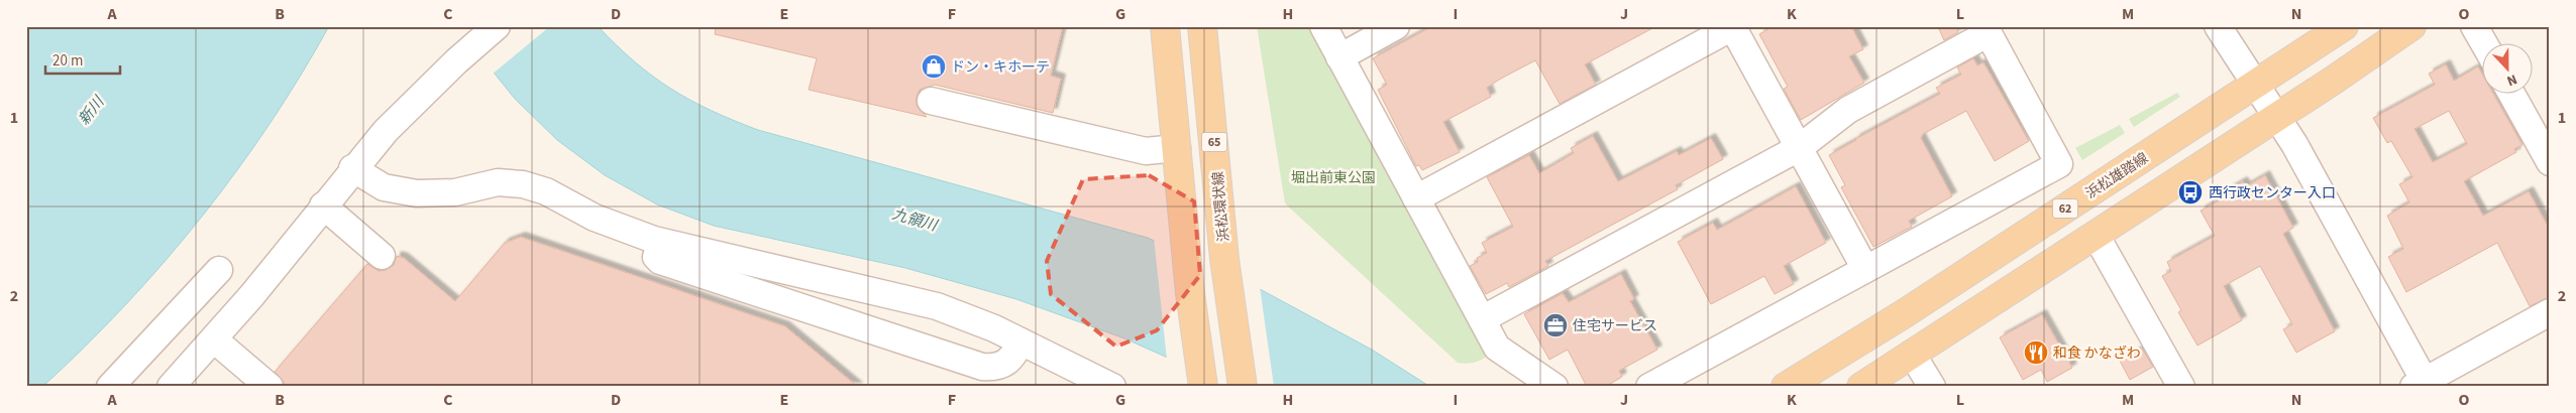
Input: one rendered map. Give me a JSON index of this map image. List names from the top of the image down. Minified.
{"streets":{"main road":["65","浜松雄踏線","浜松環状線","62"]},"water":["新川","九領川"],"parks":["堀出前東公園"],"places":{"shop":["ドン・キホーテ"],"bus stop":["西行政センター入口"],"office":["住宅サービス"],"restaurant":["和食 かなざわ"]},"scale_bar":"20 m","north":"bottom","grid":{"columns":["A","B","C","D","E","F","G","H","I","J","K","L","M","N","O"],"rows":["1","2"]}}
